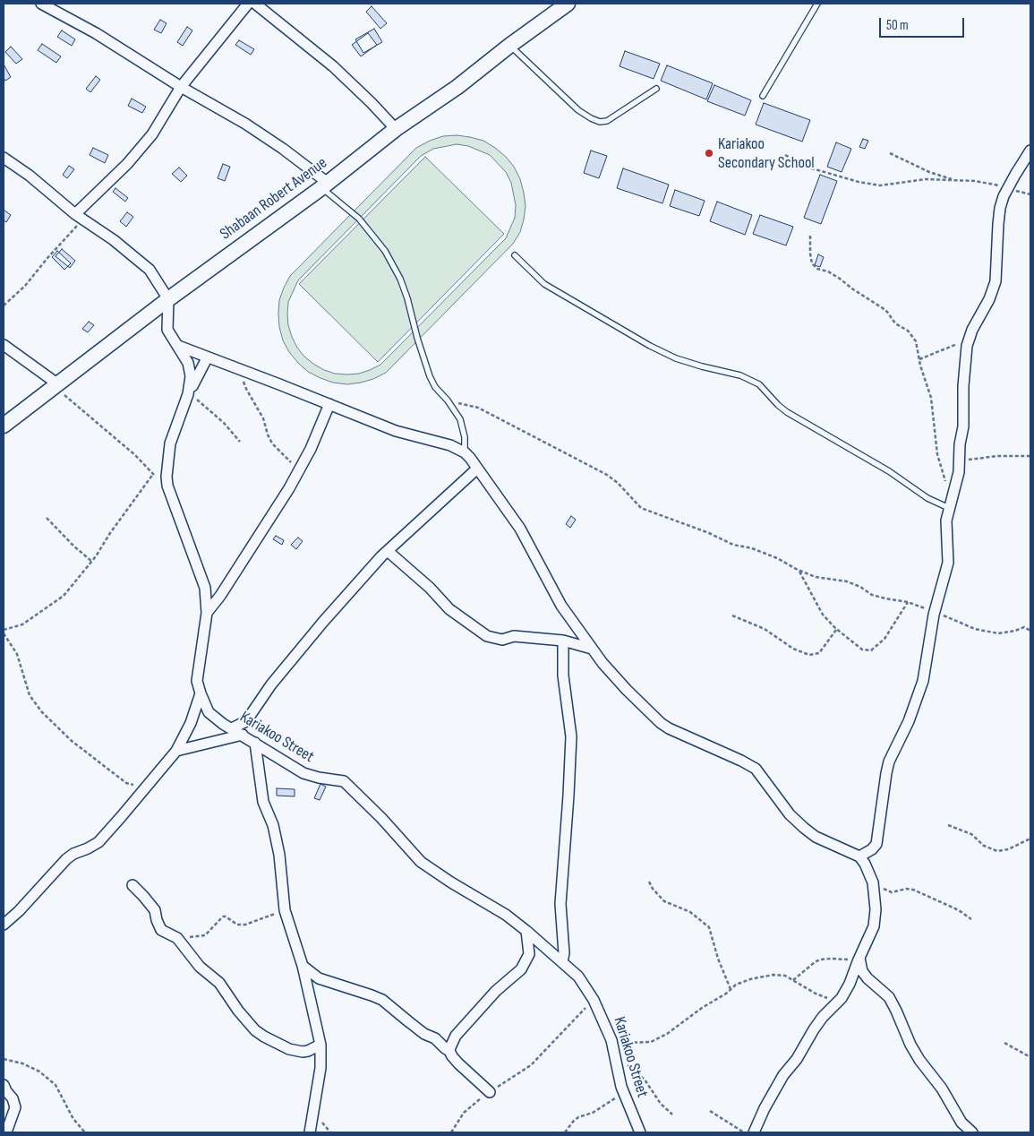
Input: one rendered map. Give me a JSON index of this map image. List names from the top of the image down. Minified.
{"streets":{"street":["Shabaan Robert Avenue","Kariakoo Street"]},"crossings":[["Shabaan Robert Avenue","Kariakoo Street"]],"places":["Kariakoo Secondary School"],"scale_bar":"50 m"}
